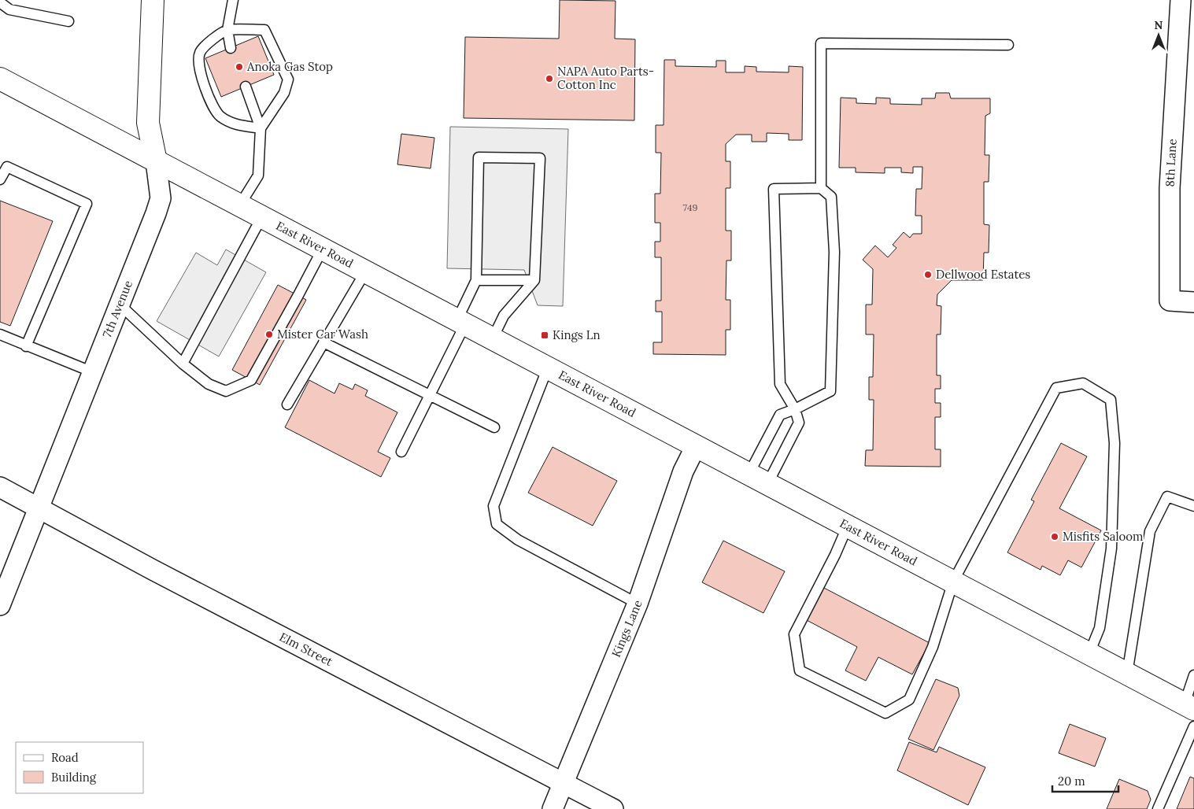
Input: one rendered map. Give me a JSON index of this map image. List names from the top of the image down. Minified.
{"streets":{"main road":["East River Road","7th Avenue"],"street":["8th Lane","Kings Lane","Elm Street"]},"crossings":[["East River Road","7th Avenue"],["East River Road","Kings Lane"],["7th Avenue","Elm Street"],["Kings Lane","Elm Street"]],"places":{"other":["Anoka Gas Stop","NAPA Auto Parts- Cotton Inc","Dellwood Estates","Mister Car Wash","Misfits Saloom"],"transit":["Kings Ln"]},"house_numbers":["749"],"legend":["Road","Building"],"scale_bar":"20 m","north":"top"}
